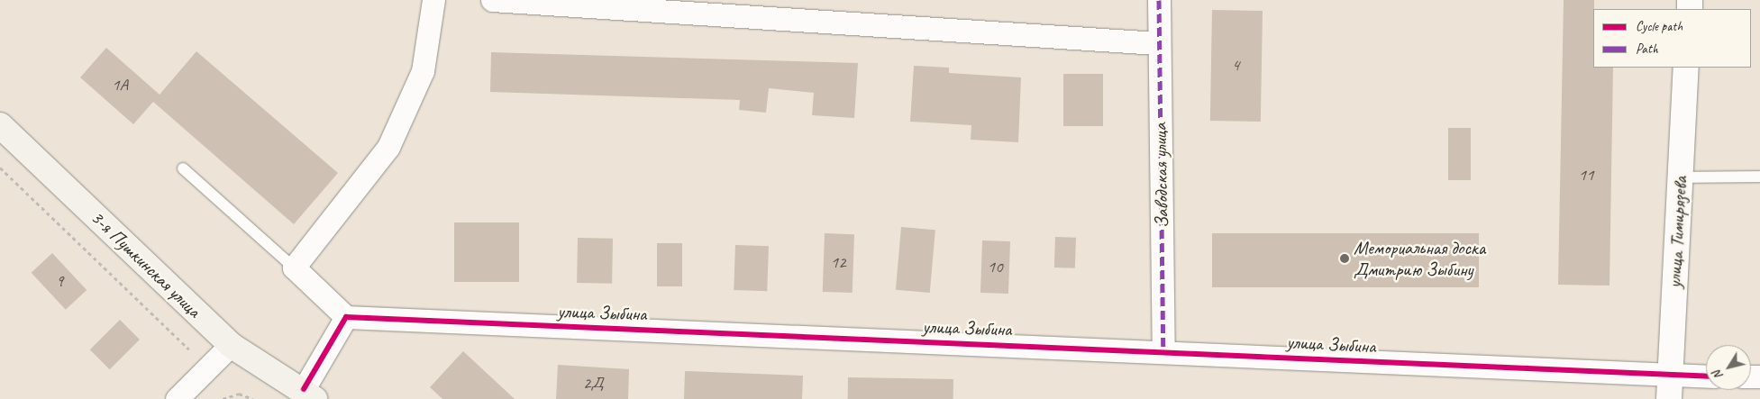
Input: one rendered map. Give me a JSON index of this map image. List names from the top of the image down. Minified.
{"streets":{"main road":["3-я Пушкинская улица"],"street":["Заводская улица","улица Тимирязева","улица Зыбина"]},"crossings":[["Заводская улица","улица Зыбина"],["улица Тимирязева","улица Зыбина"]],"places":["Мемориальная доска Дмитрию Зыбину"],"house_numbers":["4","1А","11","12","10","9","2Д"],"legend":["Cycle path","Path"],"north":"bottom left"}
